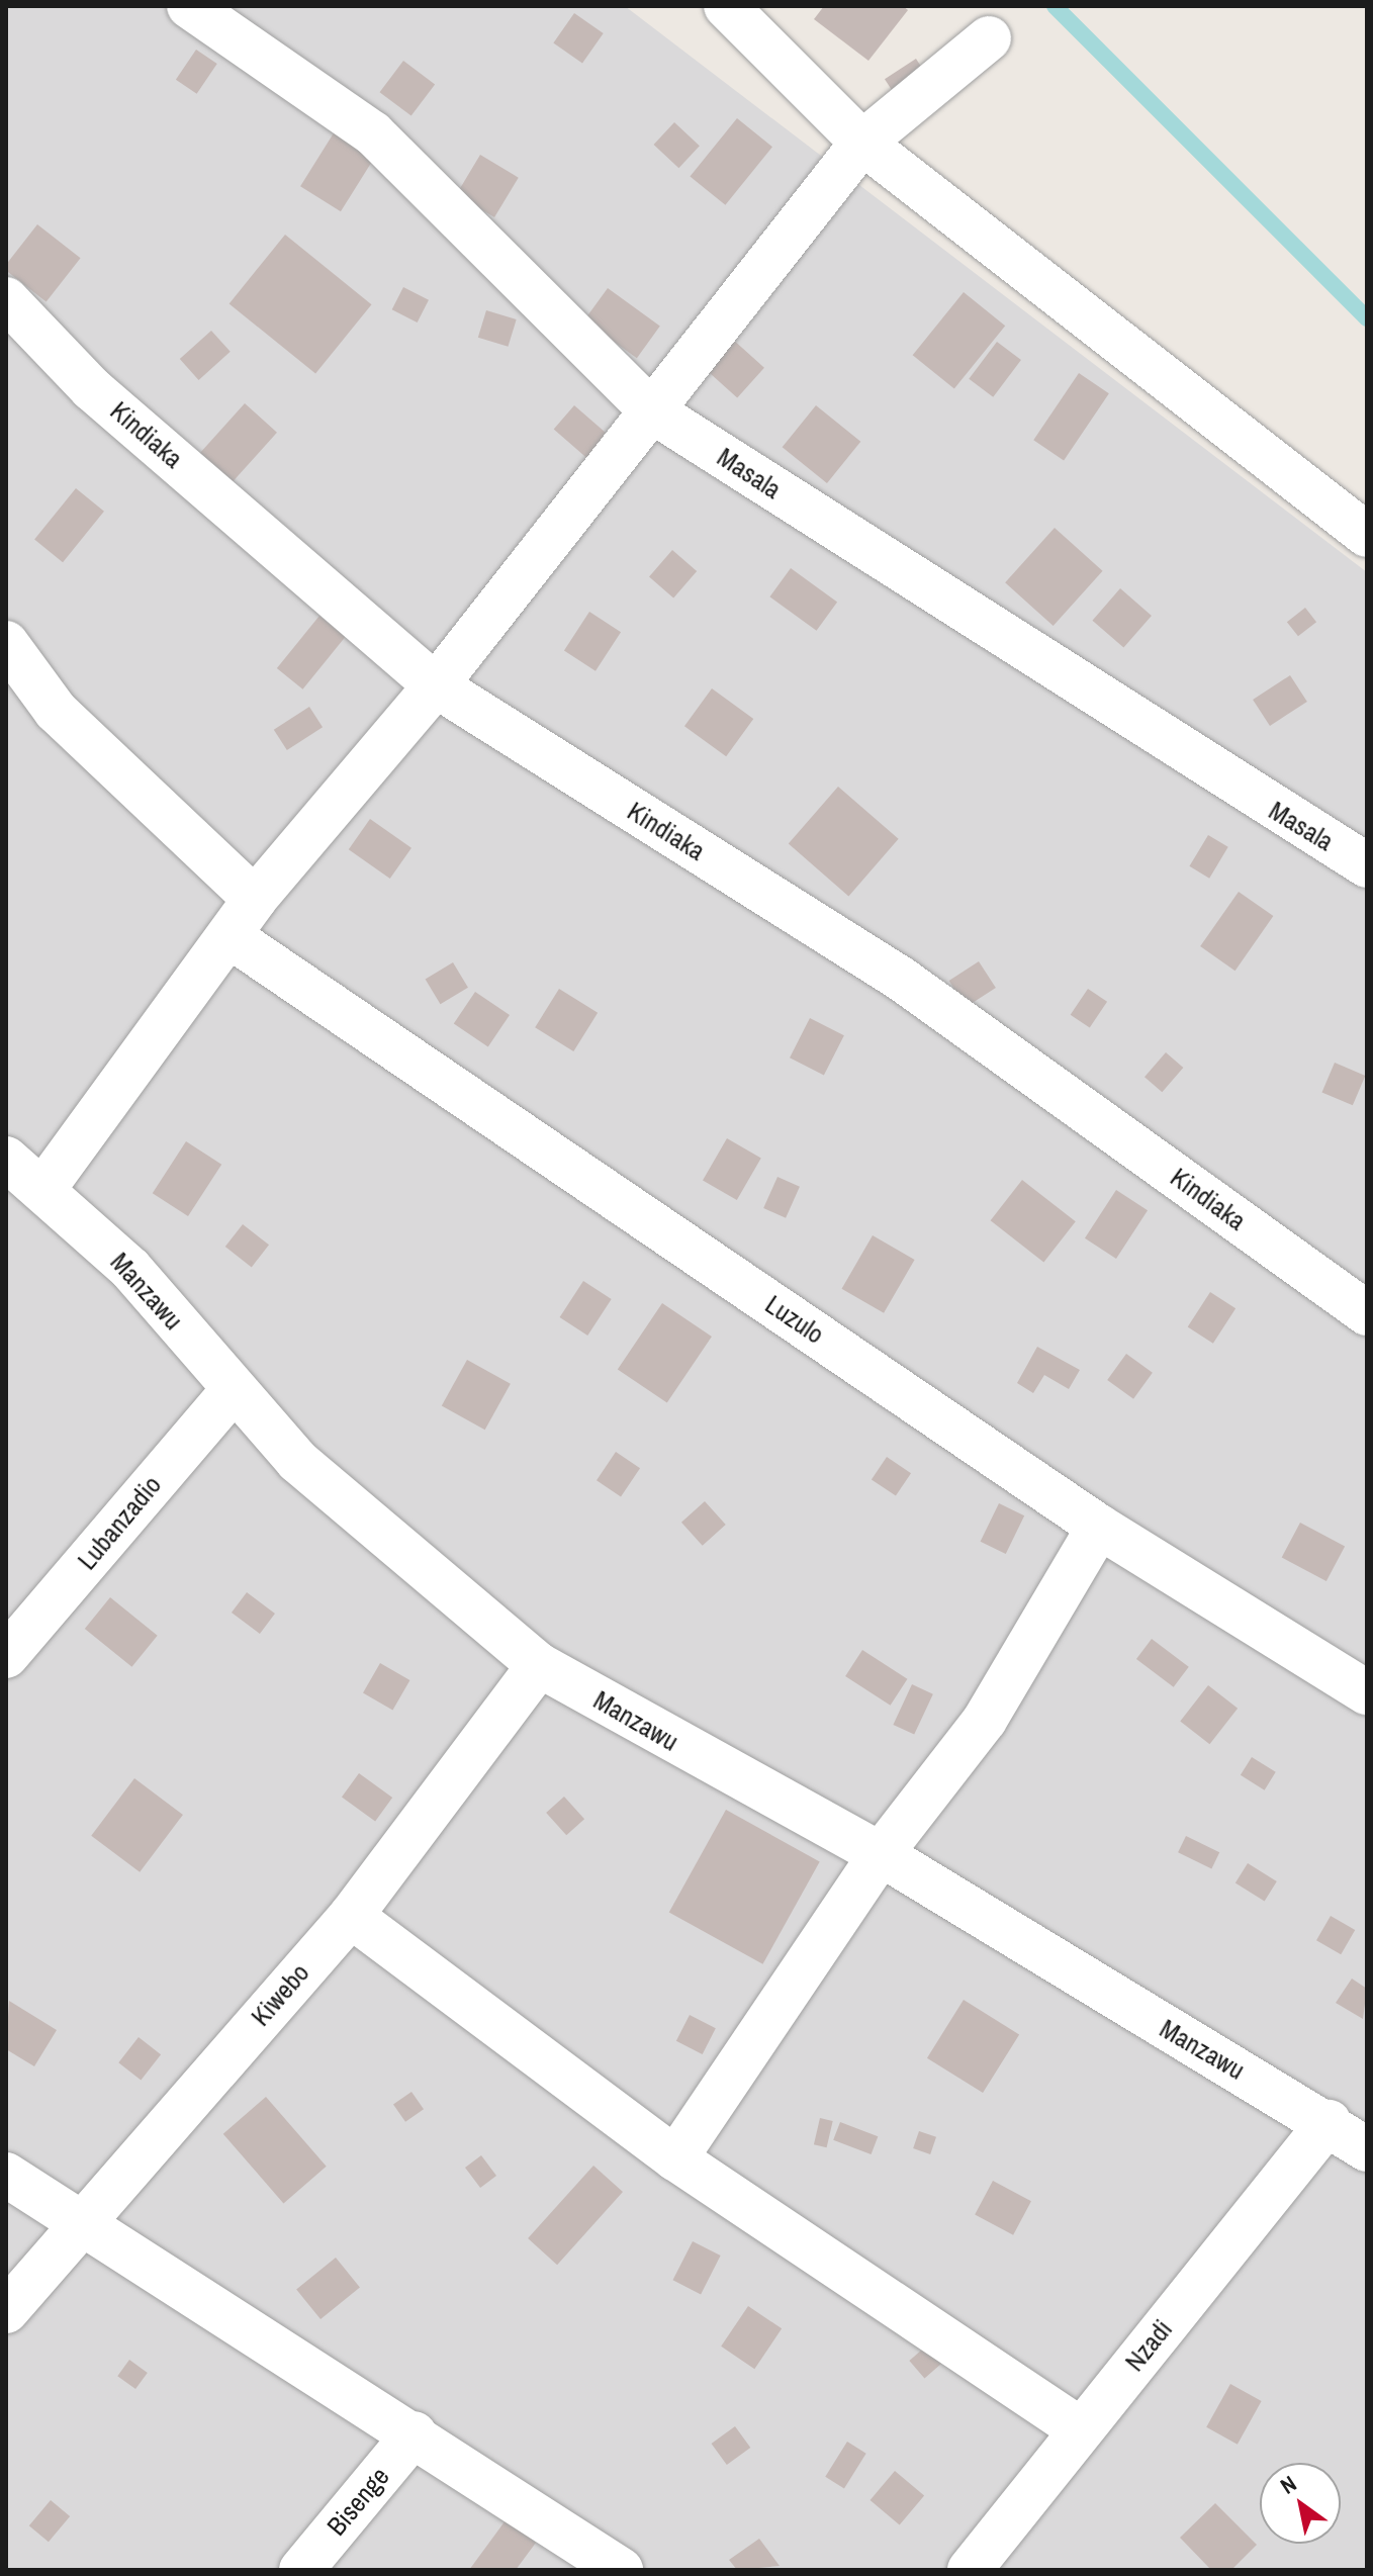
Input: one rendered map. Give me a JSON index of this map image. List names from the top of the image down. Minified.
{"streets":{"street":["Kindiaka","Masala","Manzawu","Luzulo","Lubanzadio","Kiwebo","Nzadi","Bisenge"]},"crossings":[["Manzawu","Lubanzadio"],["Manzawu","Kiwebo"],["Manzawu","Nzadi"]],"north":"top left"}
